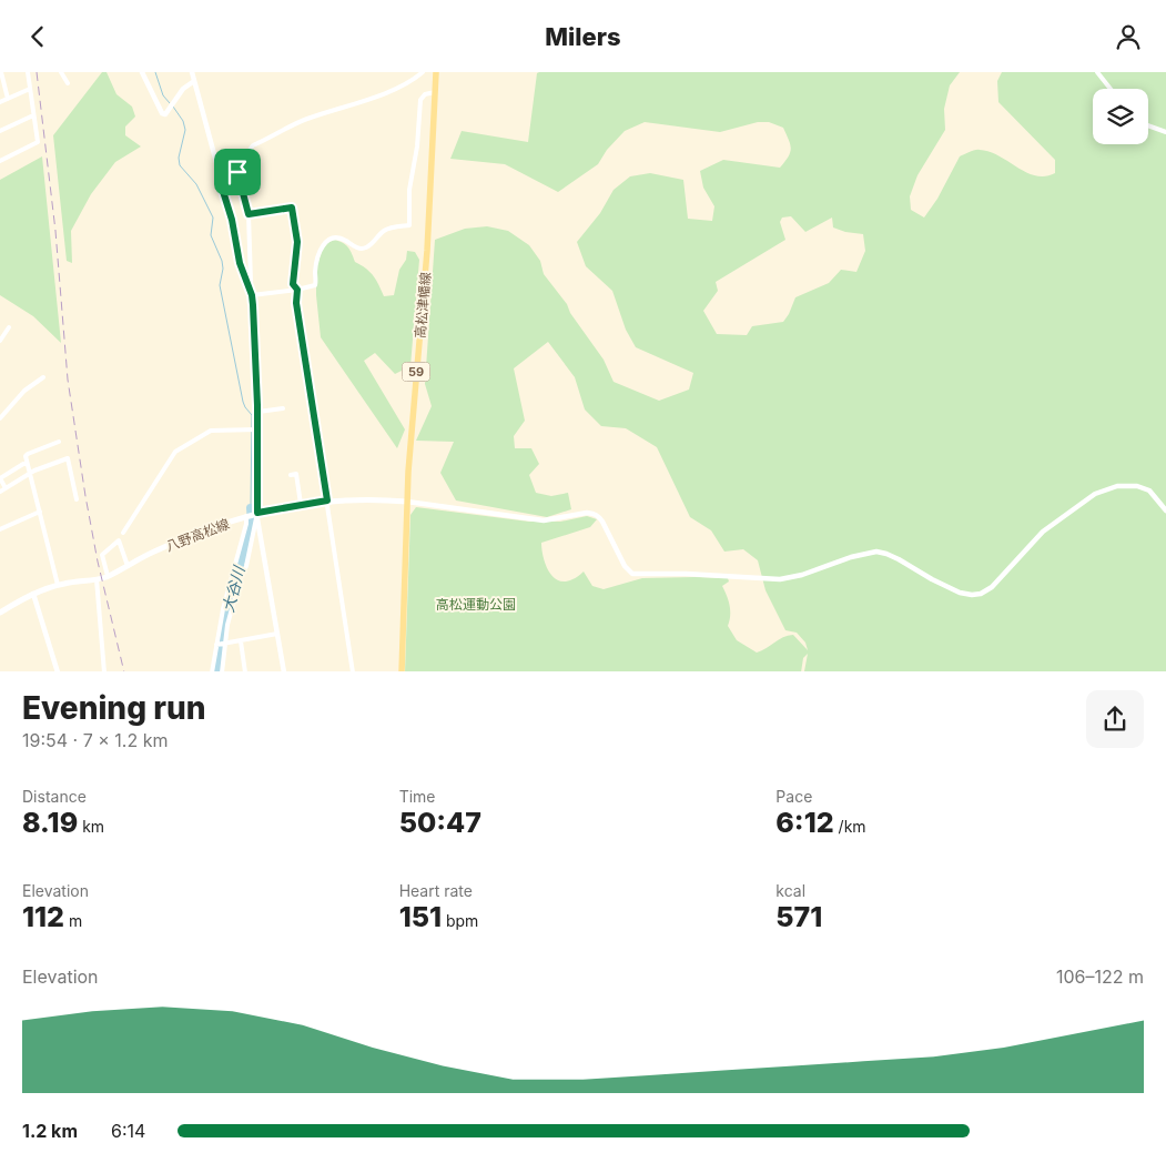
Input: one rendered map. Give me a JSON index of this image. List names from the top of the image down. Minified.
{"streets":{"main road":["高松津幡線","59","八野高松線"]},"crossings":[["高松津幡線","八野高松線"]],"water":["大谷川"],"parks":["高松運動公園"],"page":{"header":"Milers","heading":["Evening run","19:54 · 7 × 1.2 km"],"stats":[["Distance","8.19 km"],["Time","50:47"],["Pace","6:12 /km"],["Elevation","112 m"],["Heart rate","151 bpm"],["kcal","571"]],"chart":["Elevation","106–122 m"],"list":[{"name":"1.2 km","note":"6:14"}]}}
